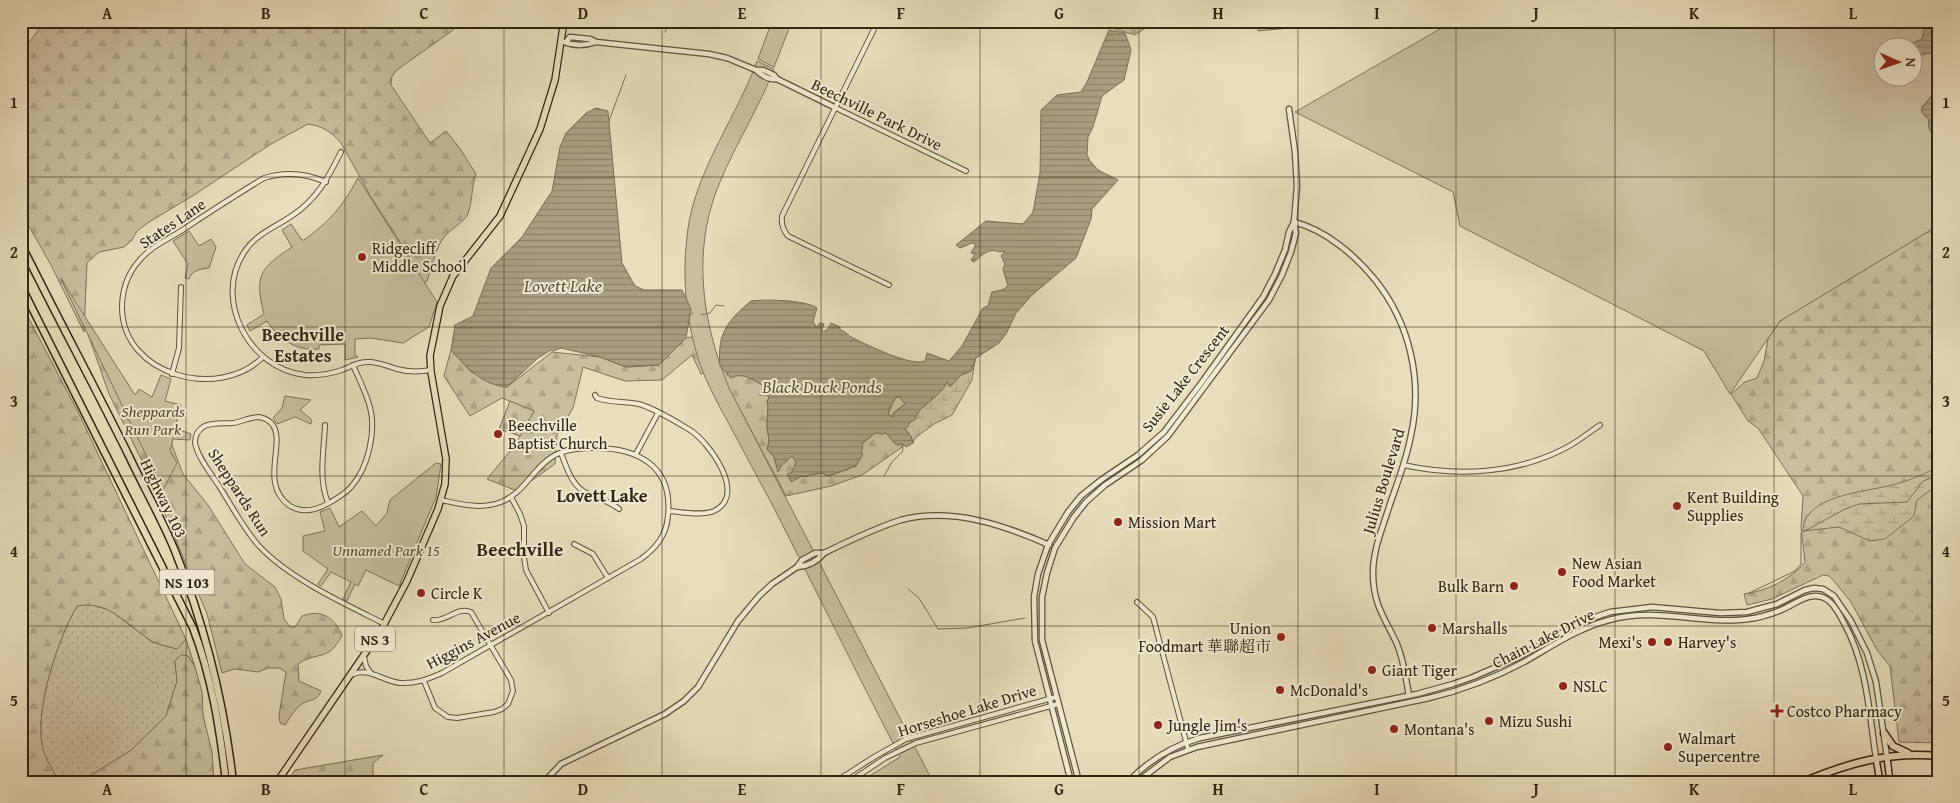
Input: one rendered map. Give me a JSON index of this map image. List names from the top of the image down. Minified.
{"streets":{"highway":["Highway 103","NS 103"],"main road":["NS 3"],"street":["Beechville Park Drive","States Lane","Susie Lake Crescent","Julius Boulevard","Sheppards Run","Chain Lake Drive","Higgins Avenue","Horseshoe Lake Drive"]},"crossings":[["Beechville Park Drive","NS 3"],["Susie Lake Crescent","Julius Boulevard"],["Susie Lake Crescent","Horseshoe Lake Drive"],["Julius Boulevard","Chain Lake Drive"],["Sheppards Run","NS 3"]],"districts":["Beechville Estates","Lovett Lake","Beechville"],"water":["Lovett Lake","Black Duck Ponds"],"parks":["Sheppards Run Park","Unnamed Park 15"],"places":{"other":["Ridgecliff Middle School","Beechville Baptist Church","Kent Building Supplies","Mission Mart","New Asian Food Market","Bulk Barn","Circle K","Marshalls","Union Foodmart 華聯超市","Mexi's","Harvey's","Giant Tiger","NSLC","McDonald's","Mizu Sushi","Jungle Jim's","Montana's","Walmart Supercentre"],"health":["Costco Pharmacy"]},"north":"right","grid":{"columns":["A","B","C","D","E","F","G","H","I","J","K","L"],"rows":["1","2","3","4","5"]}}
